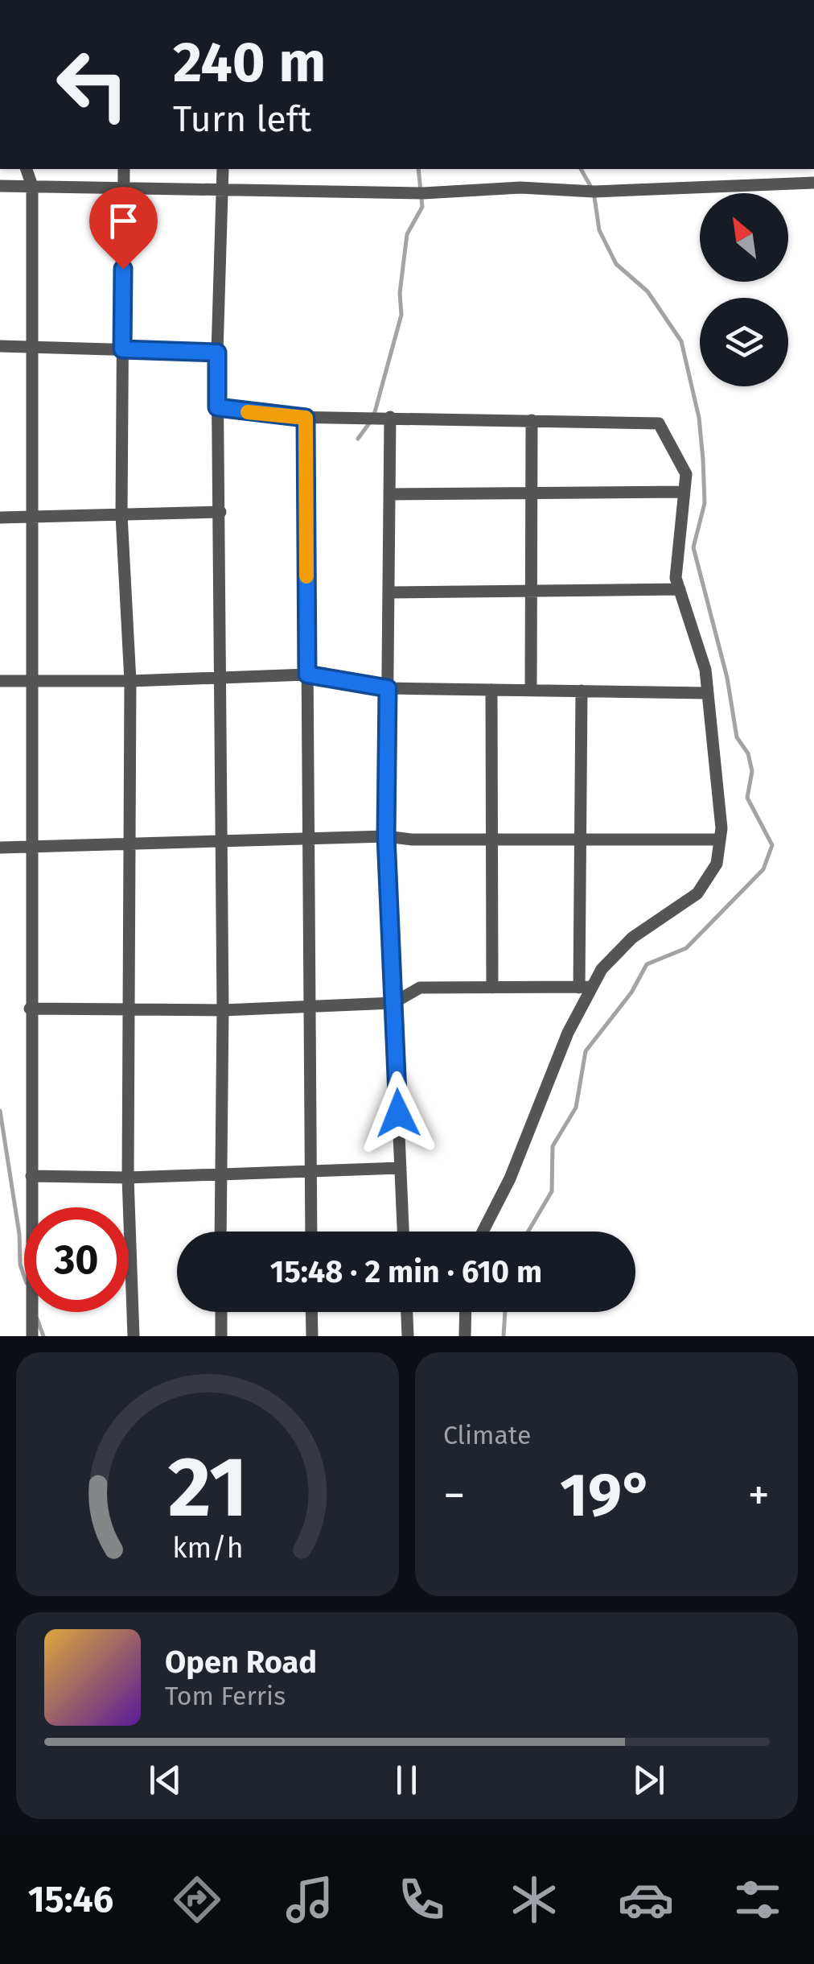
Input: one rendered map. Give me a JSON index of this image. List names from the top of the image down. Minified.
{"north":"top left","page":{"turn":["240 m","Turn left"],"limit":"30","trip":"15:48 · 2 min · 610 m","tile":"Climate","heat":["−","19°","+"],"song":["Open Road","Tom Ferris"],"tabs":"15:46","gauge":["21","km/h"]}}
